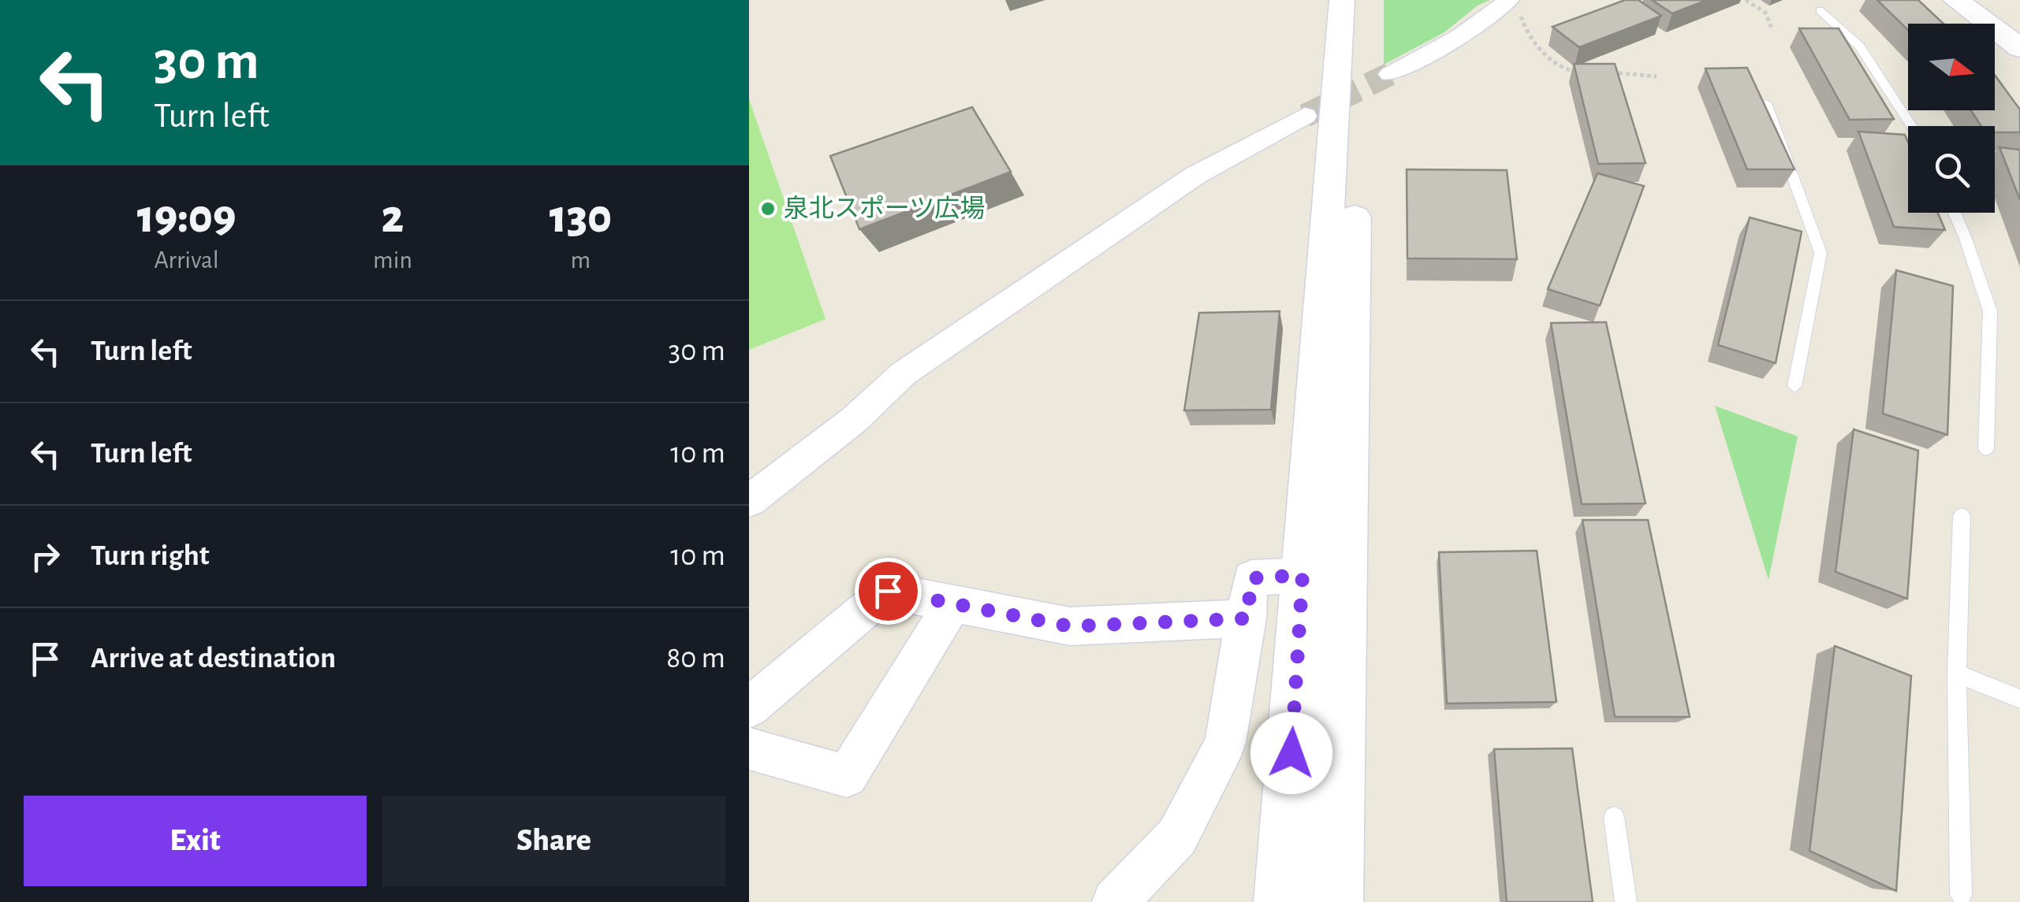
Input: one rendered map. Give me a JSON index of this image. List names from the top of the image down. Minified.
{"places":["泉北スポーツ広場"],"north":"right","page":{"turn":["30 m","Turn left"],"eta":["19:09","Arrival","2","min","130","m"],"list":[{"name":"Turn left","value":"30 m"},{"name":"Turn left","value":"10 m"},{"name":"Turn right","value":"10 m"},{"name":"Arrive at destination","value":"80 m"}],"buttons":["Exit","Share"]}}
